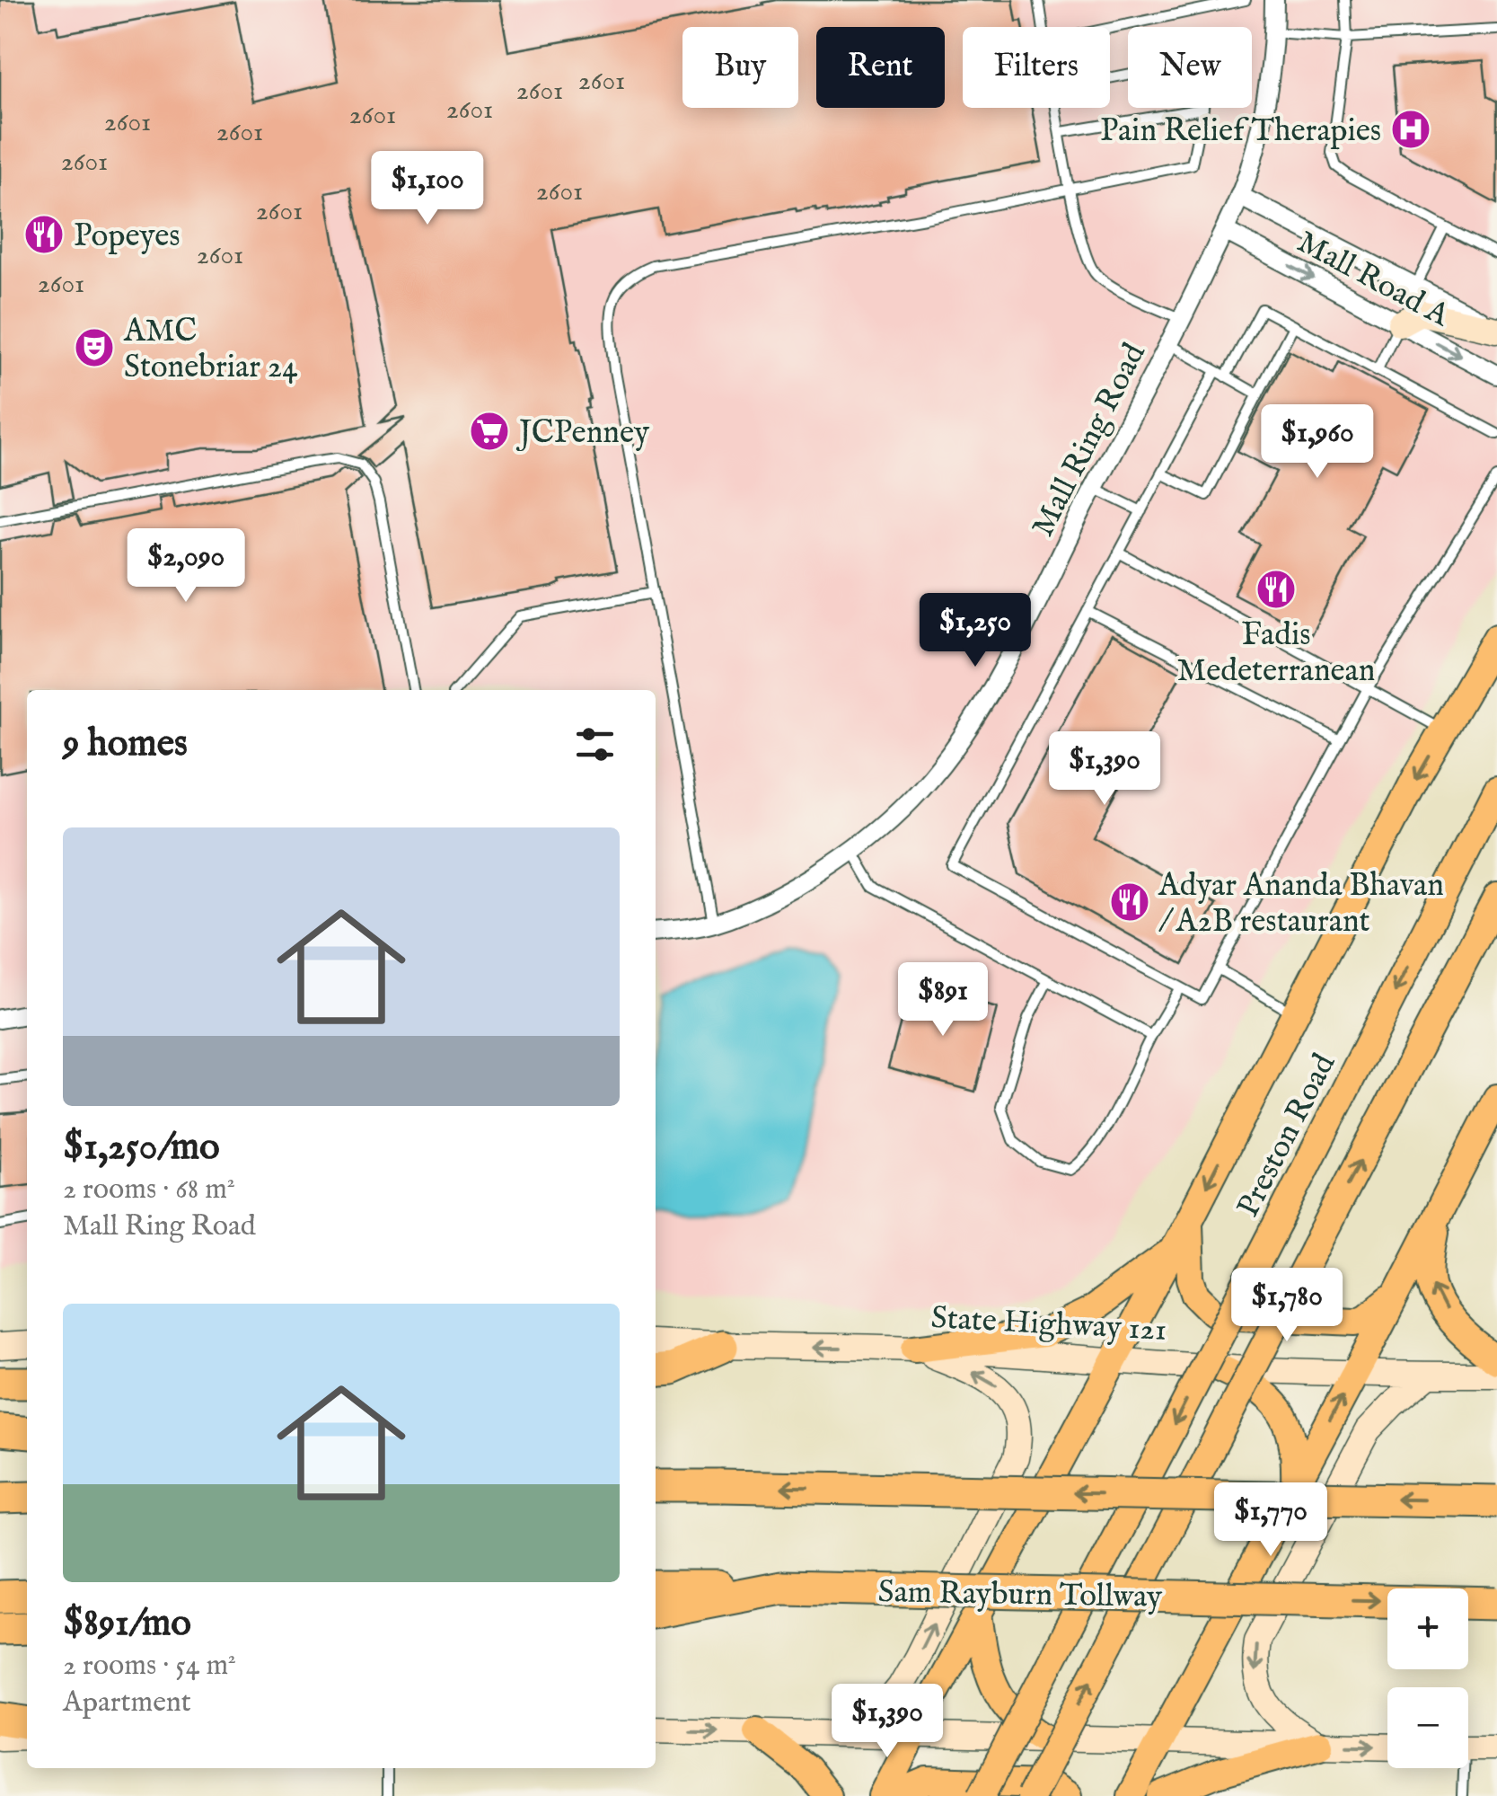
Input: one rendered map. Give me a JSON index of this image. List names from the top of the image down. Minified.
{"streets":{"highway":["Sam Rayburn Tollway"],"main road":["Preston Road","State Highway 121"],"street":["Mall Road A","Mall Ring Road"]},"crossings":[["Mall Road A","Mall Ring Road"]],"places":{"hospital":["Pain Relief Therapies"],"restaurant":["Popeyes","Fadis Medeterranean","Adyar Ananda Bhavan / A2B restaurant"],"theatre":["AMC Stonebriar 24"],"supermarket":["JCPenney"]},"house_numbers":["2601","2601","2601","2601","2601","2601","2601","2601","2601","2601","2601"],"page":{"chip":["Buy","Rent","Filters","New"],"price":["$1,100","$1,960","$2,090","$1,250","$1,390","$891","$1,780","$1,770","$1,390"],"heading":"9 homes","list":[{"name":"$1,250/mo","note":"2 rooms · 68 m² · Mall Ring Road"},{"name":"$891/mo","note":"2 rooms · 54 m² · Apartment"}],"map_buttons":["+","−"]}}
